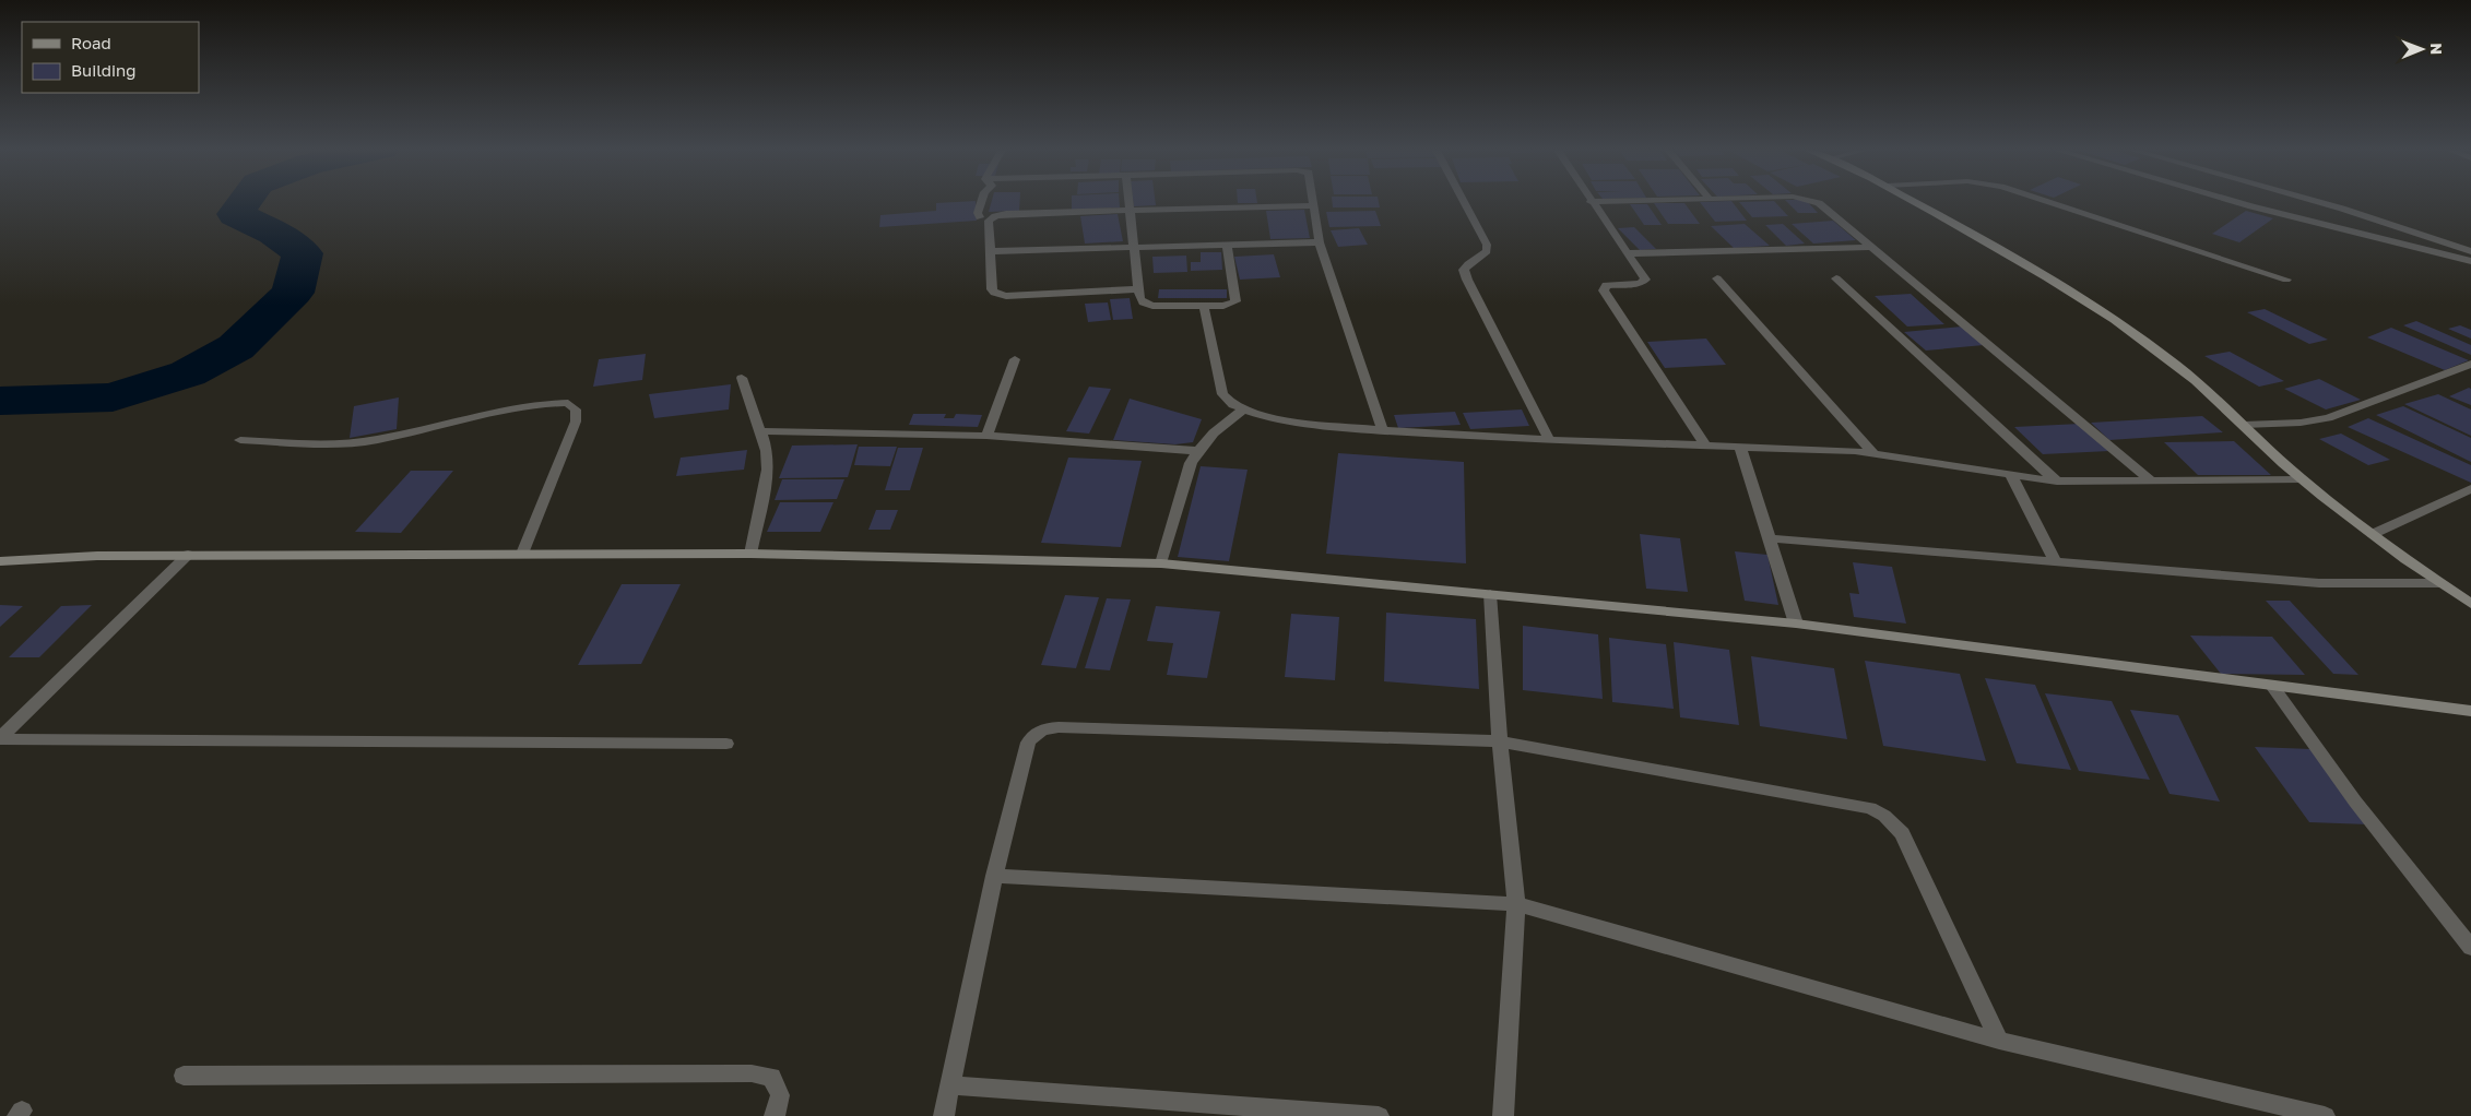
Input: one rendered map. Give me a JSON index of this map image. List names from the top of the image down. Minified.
{"legend":["Road","Building"],"north":"right"}
